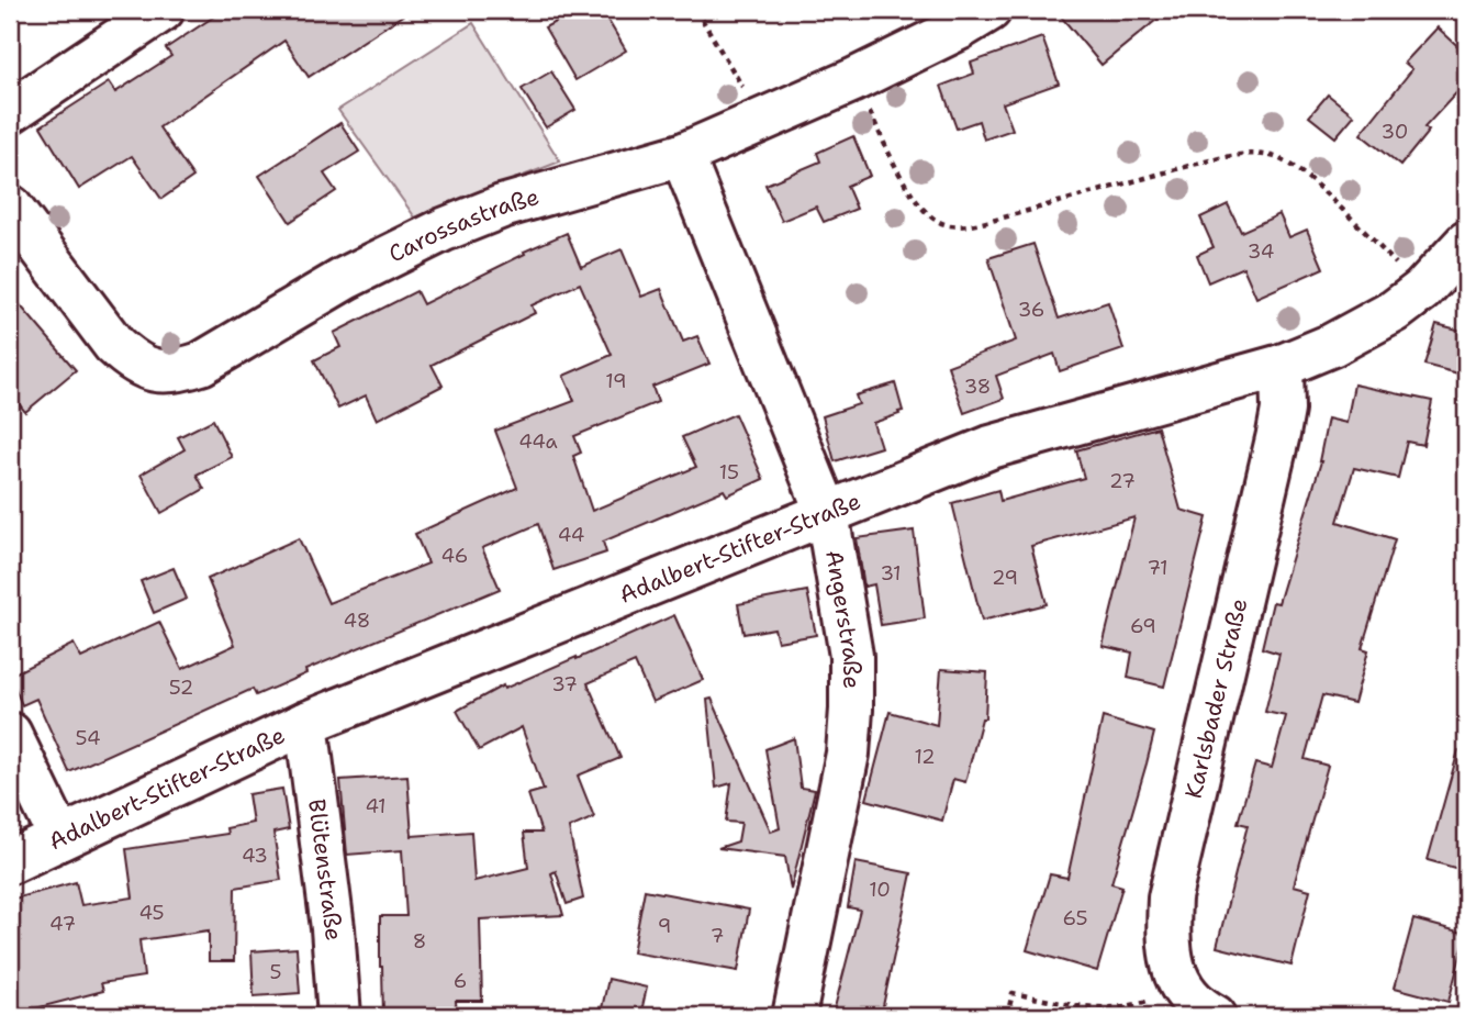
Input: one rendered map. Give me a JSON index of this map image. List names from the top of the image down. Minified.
{"streets":{"street":["Carossastraße","Adalbert-Stifter-Straße","Angerstraße","Karlsbader Straße","Blütenstraße"]},"crossings":[["Carossastraße","Angerstraße"],["Adalbert-Stifter-Straße","Angerstraße"],["Adalbert-Stifter-Straße","Karlsbader Straße"],["Adalbert-Stifter-Straße","Blütenstraße"]],"house_numbers":["30","34","36","19","38","44a","15","27","44","46","71","31","29","48","69","37","52","54","12","41","43","10","45","65","47","9","7","8","5","6"]}
